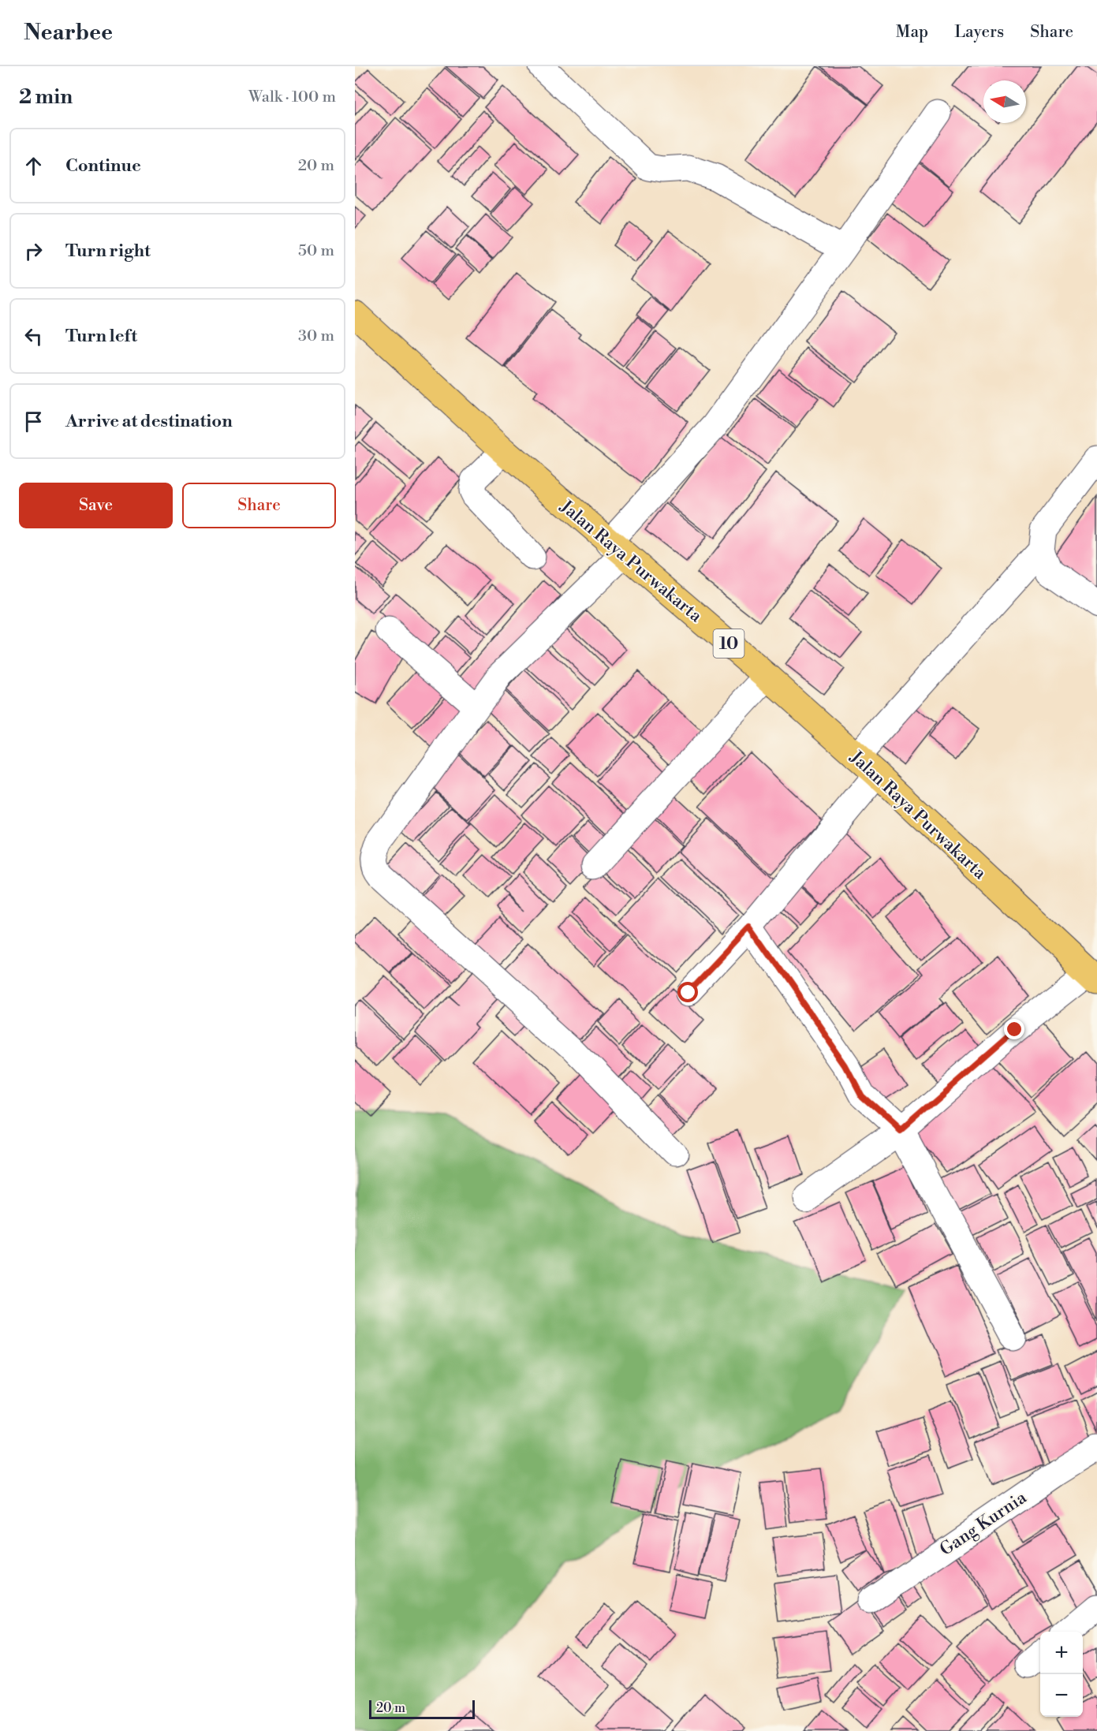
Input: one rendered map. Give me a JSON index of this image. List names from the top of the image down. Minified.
{"streets":{"highway":["Jalan Raya Purwakarta","10"],"street":["Gang Kurnia"]},"scale_bar":"20 m","north":"left","page":{"header":"Nearbee","nav":["Map","Layers","Share"],"heading":["2 min","Walk · 100 m"],"list":[["Continue","20 m"],["Turn right","50 m"],["Turn left","30 m"],"Arrive at destination"],"buttons":["Save","Share"],"map_buttons":["+","−"],"scale":"20 m"}}
